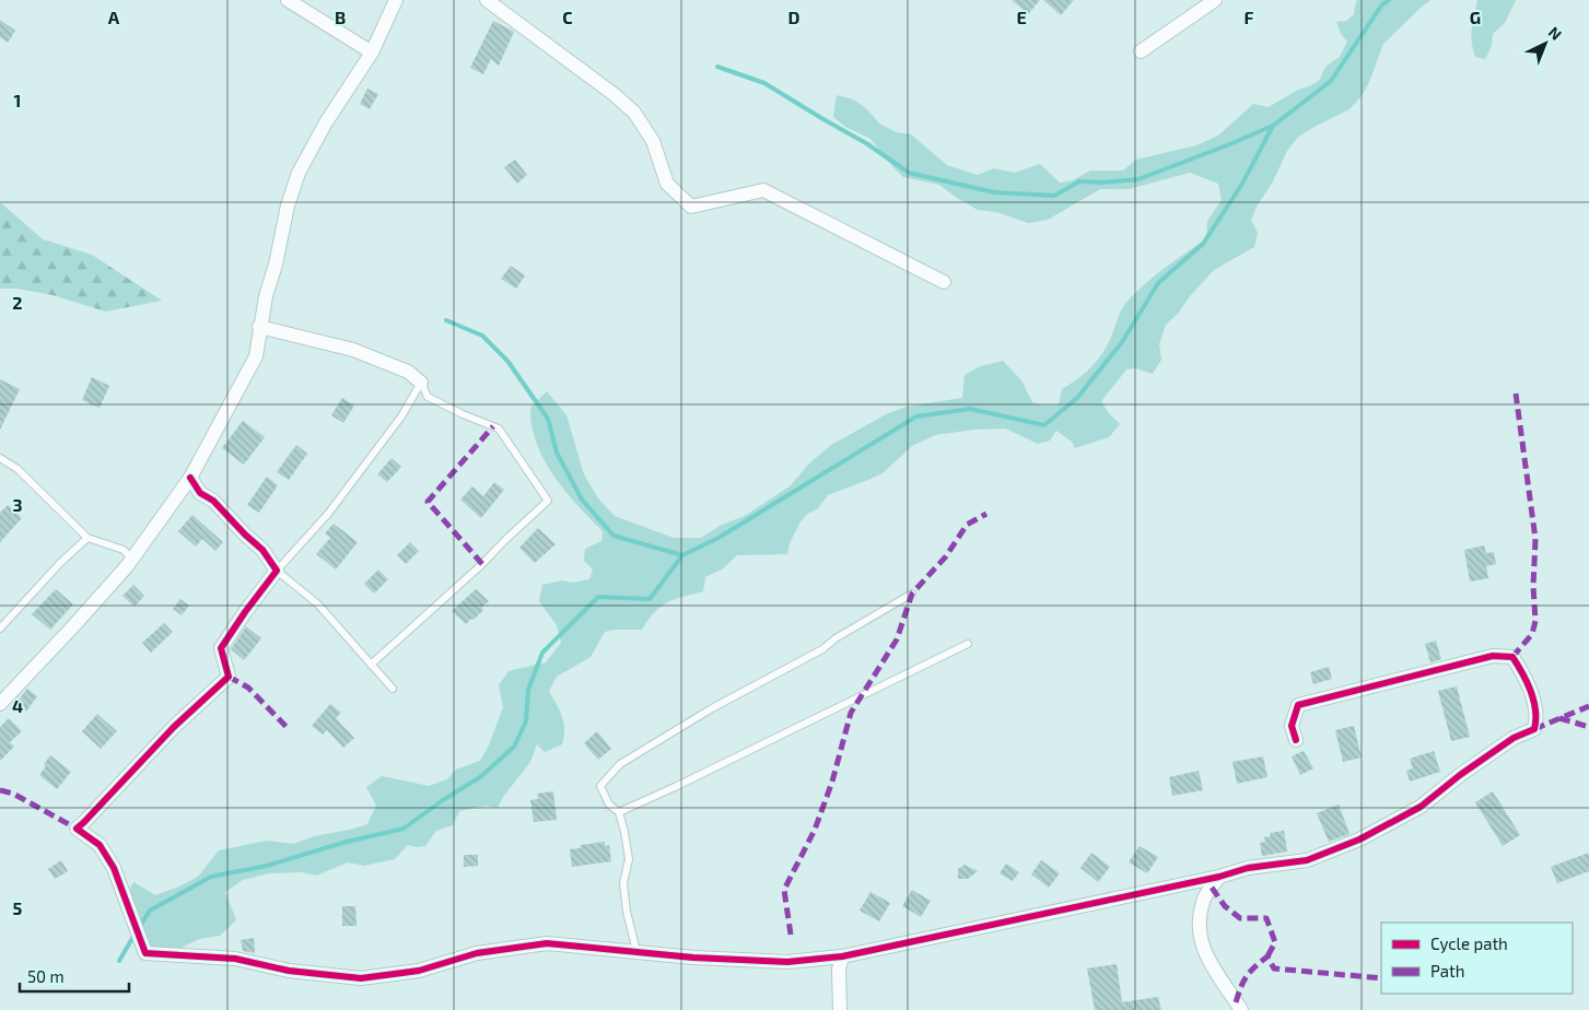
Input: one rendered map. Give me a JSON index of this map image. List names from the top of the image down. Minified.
{"legend":["Cycle path","Path"],"scale_bar":"50 m","north":"top right","grid":{"columns":["A","B","C","D","E","F","G"],"rows":["1","2","3","4","5"]}}
